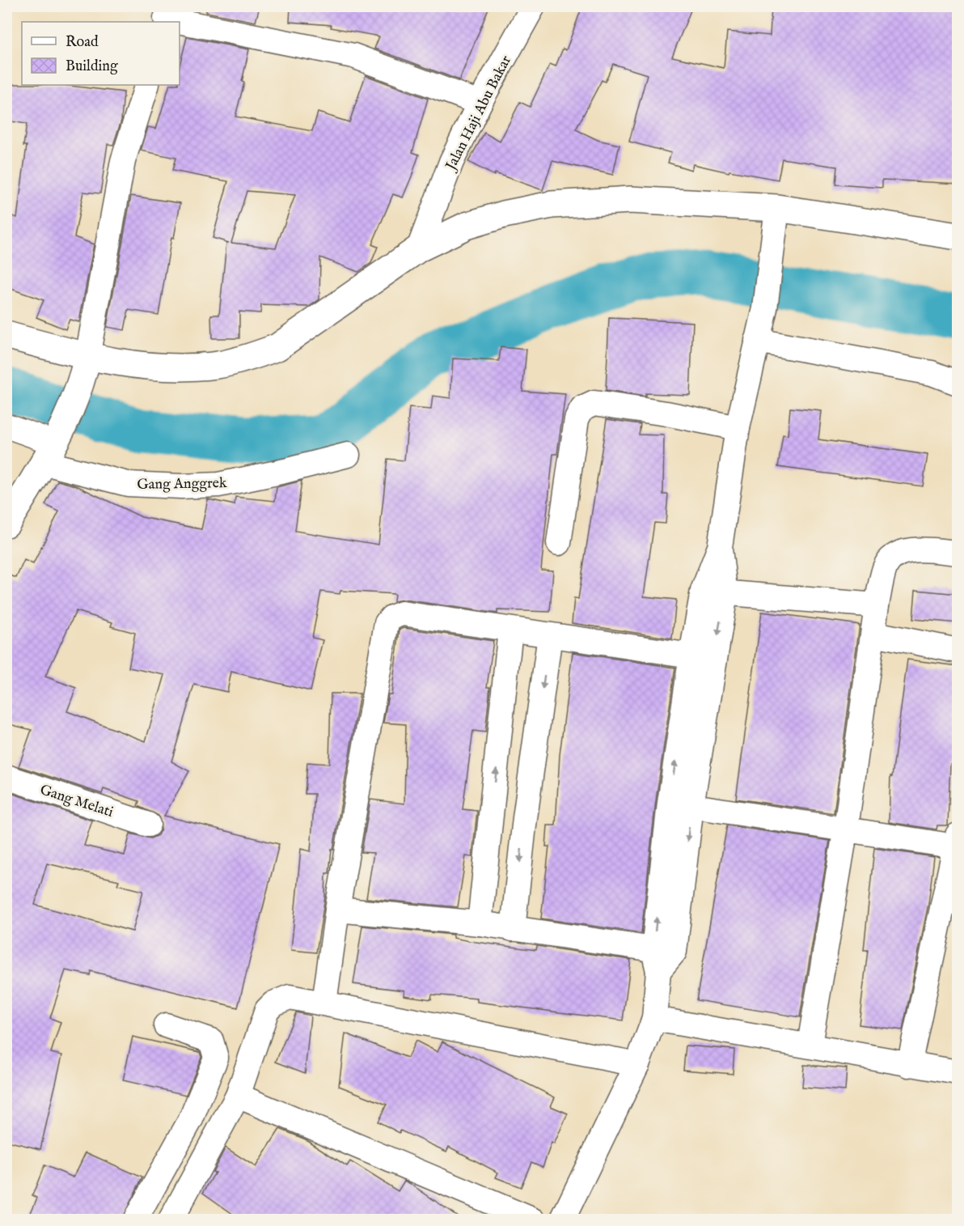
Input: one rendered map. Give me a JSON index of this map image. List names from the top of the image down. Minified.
{"streets":{"street":["Jalan Haji Abu Bakar","Gang Anggrek","Gang Melati"]},"legend":["Road","Building"]}
